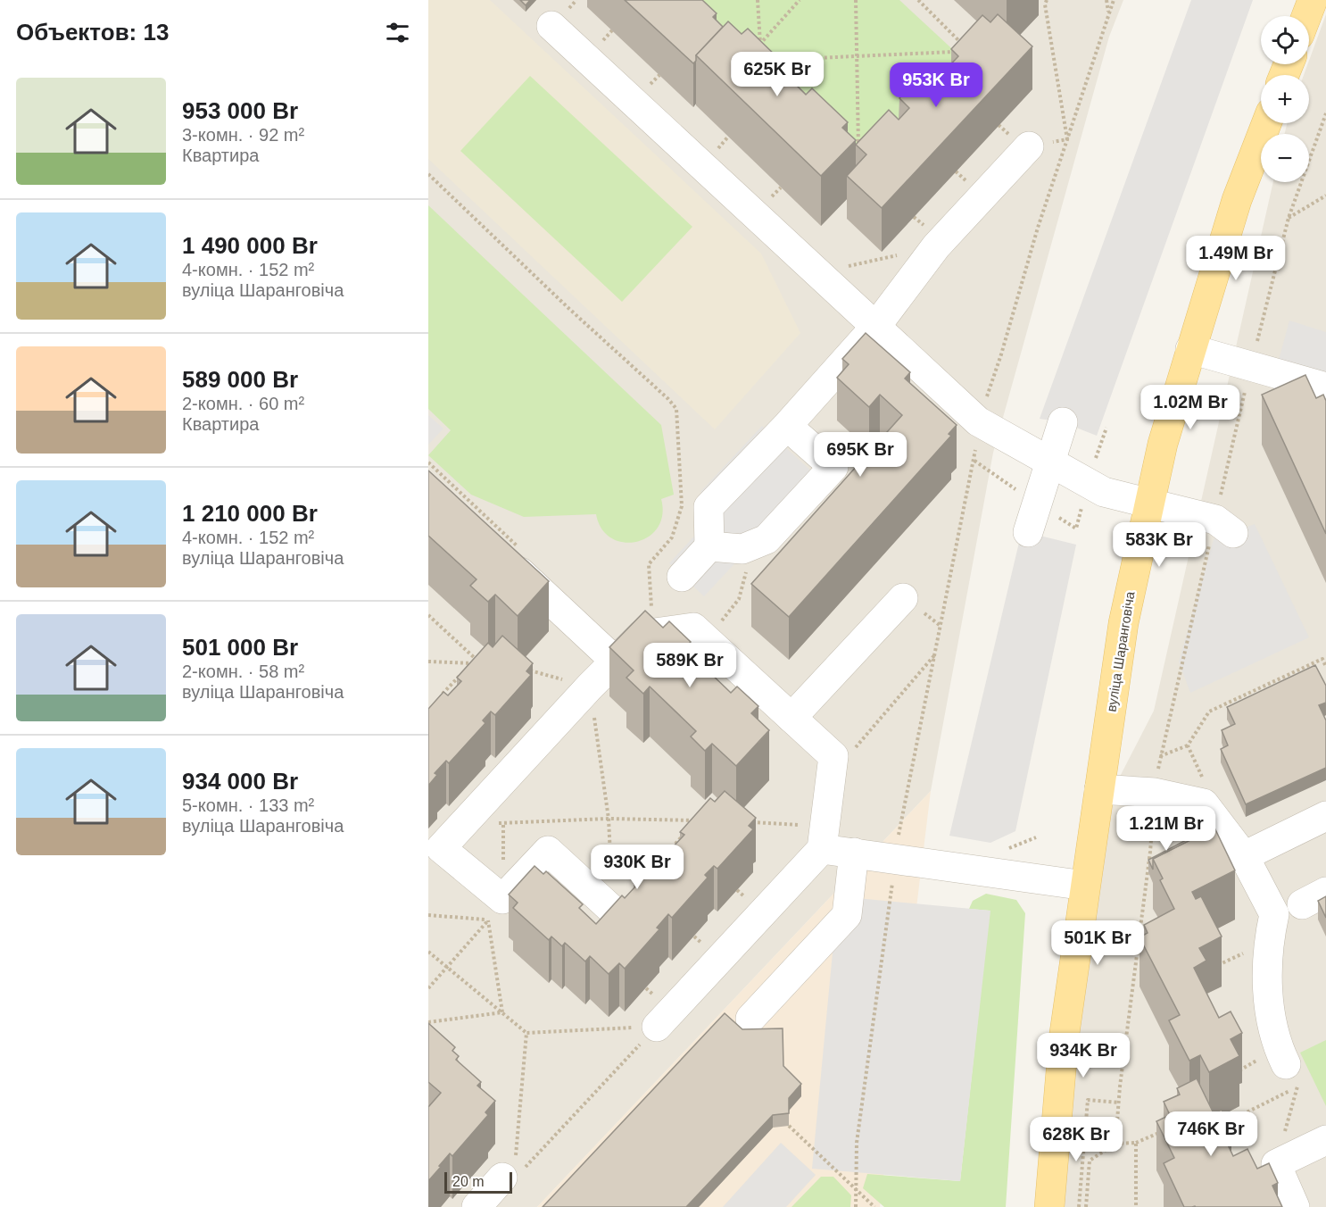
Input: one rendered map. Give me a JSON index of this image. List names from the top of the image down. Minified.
{"streets":{"main road":["вуліца Шаранговіча"]},"scale_bar":"20 m","page":{"heading":"Объектов: 13","map_buttons":["+","−"],"price":["625K Br","953K Br","1.49M Br","1.02M Br","695K Br","583K Br","589K Br","1.21M Br","930K Br","501K Br","934K Br","746K Br","628K Br"],"list":[{"name":"953 000 Br","note":"3-комн. · 92 m² · Квартира"},{"name":"1 490 000 Br","note":"4-комн. · 152 m² · вуліца Шаранговіча"},{"name":"589 000 Br","note":"2-комн. · 60 m² · Квартира"},{"name":"1 210 000 Br","note":"4-комн. · 152 m² · вуліца Шаранговіча"},{"name":"501 000 Br","note":"2-комн. · 58 m² · вуліца Шаранговіча"},{"name":"934 000 Br","note":"5-комн. · 133 m² · вуліца Шаранговіча"}],"scale":"20 m"}}
